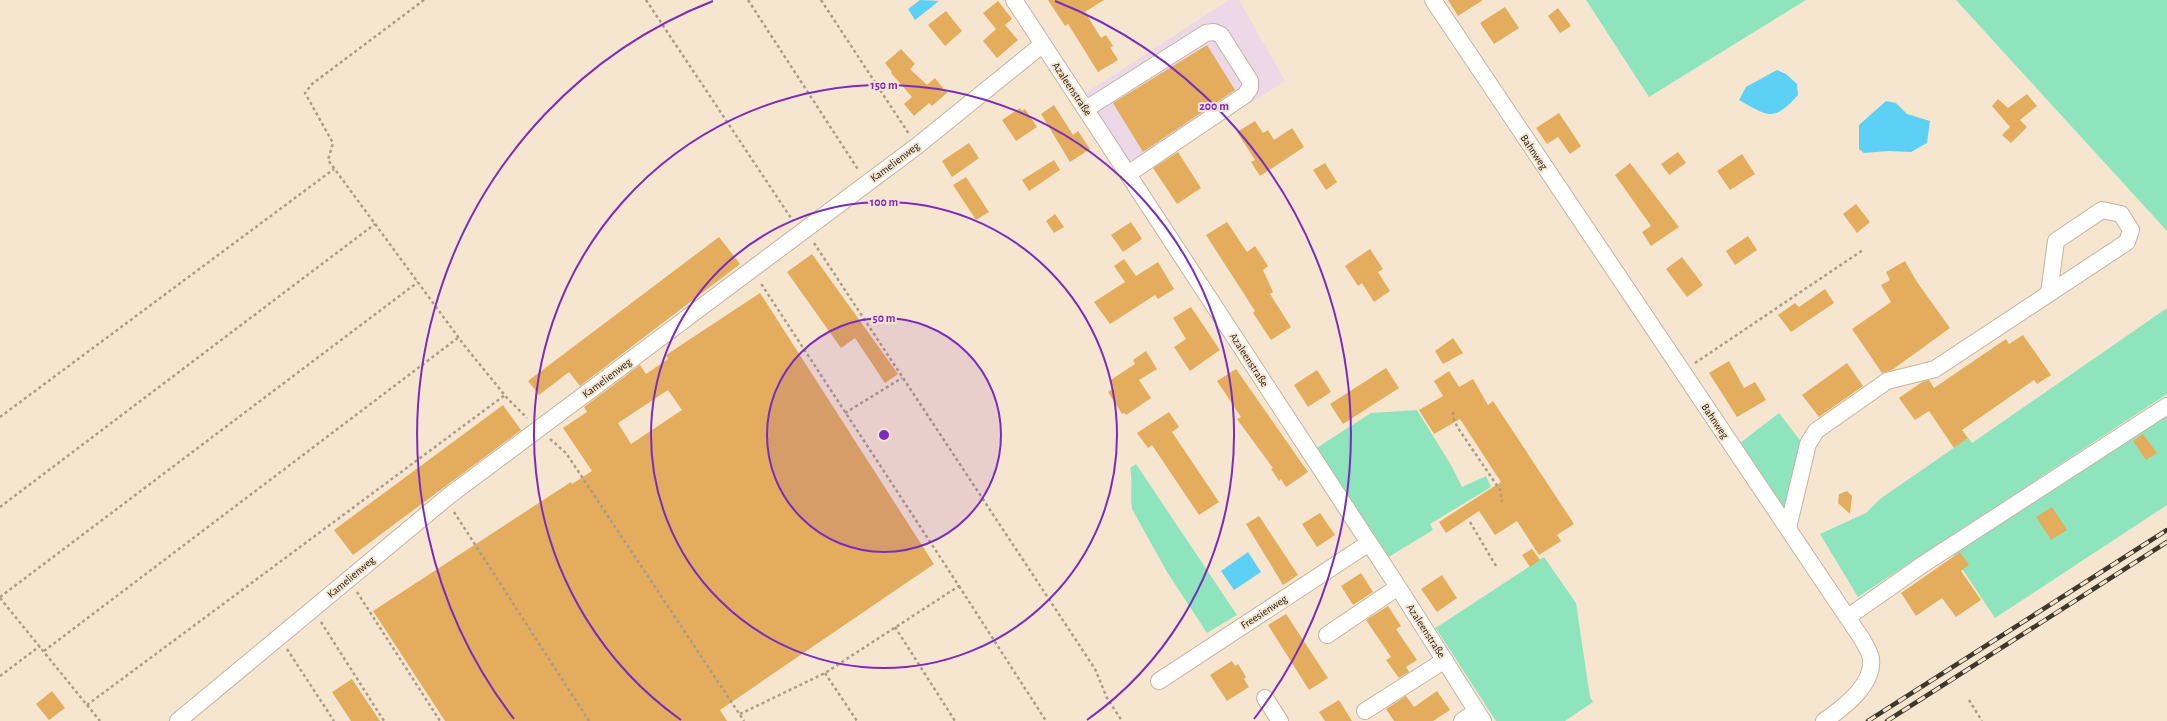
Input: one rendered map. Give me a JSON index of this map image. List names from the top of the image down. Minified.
{"streets":{"street":["Azaleenstraße","Bahnweg","Kamelienweg","Freesienweg"]},"crossings":[["Azaleenstraße","Kamelienweg"],["Azaleenstraße","Freesienweg"]],"rings":["150 m","200 m","100 m","50 m"]}
